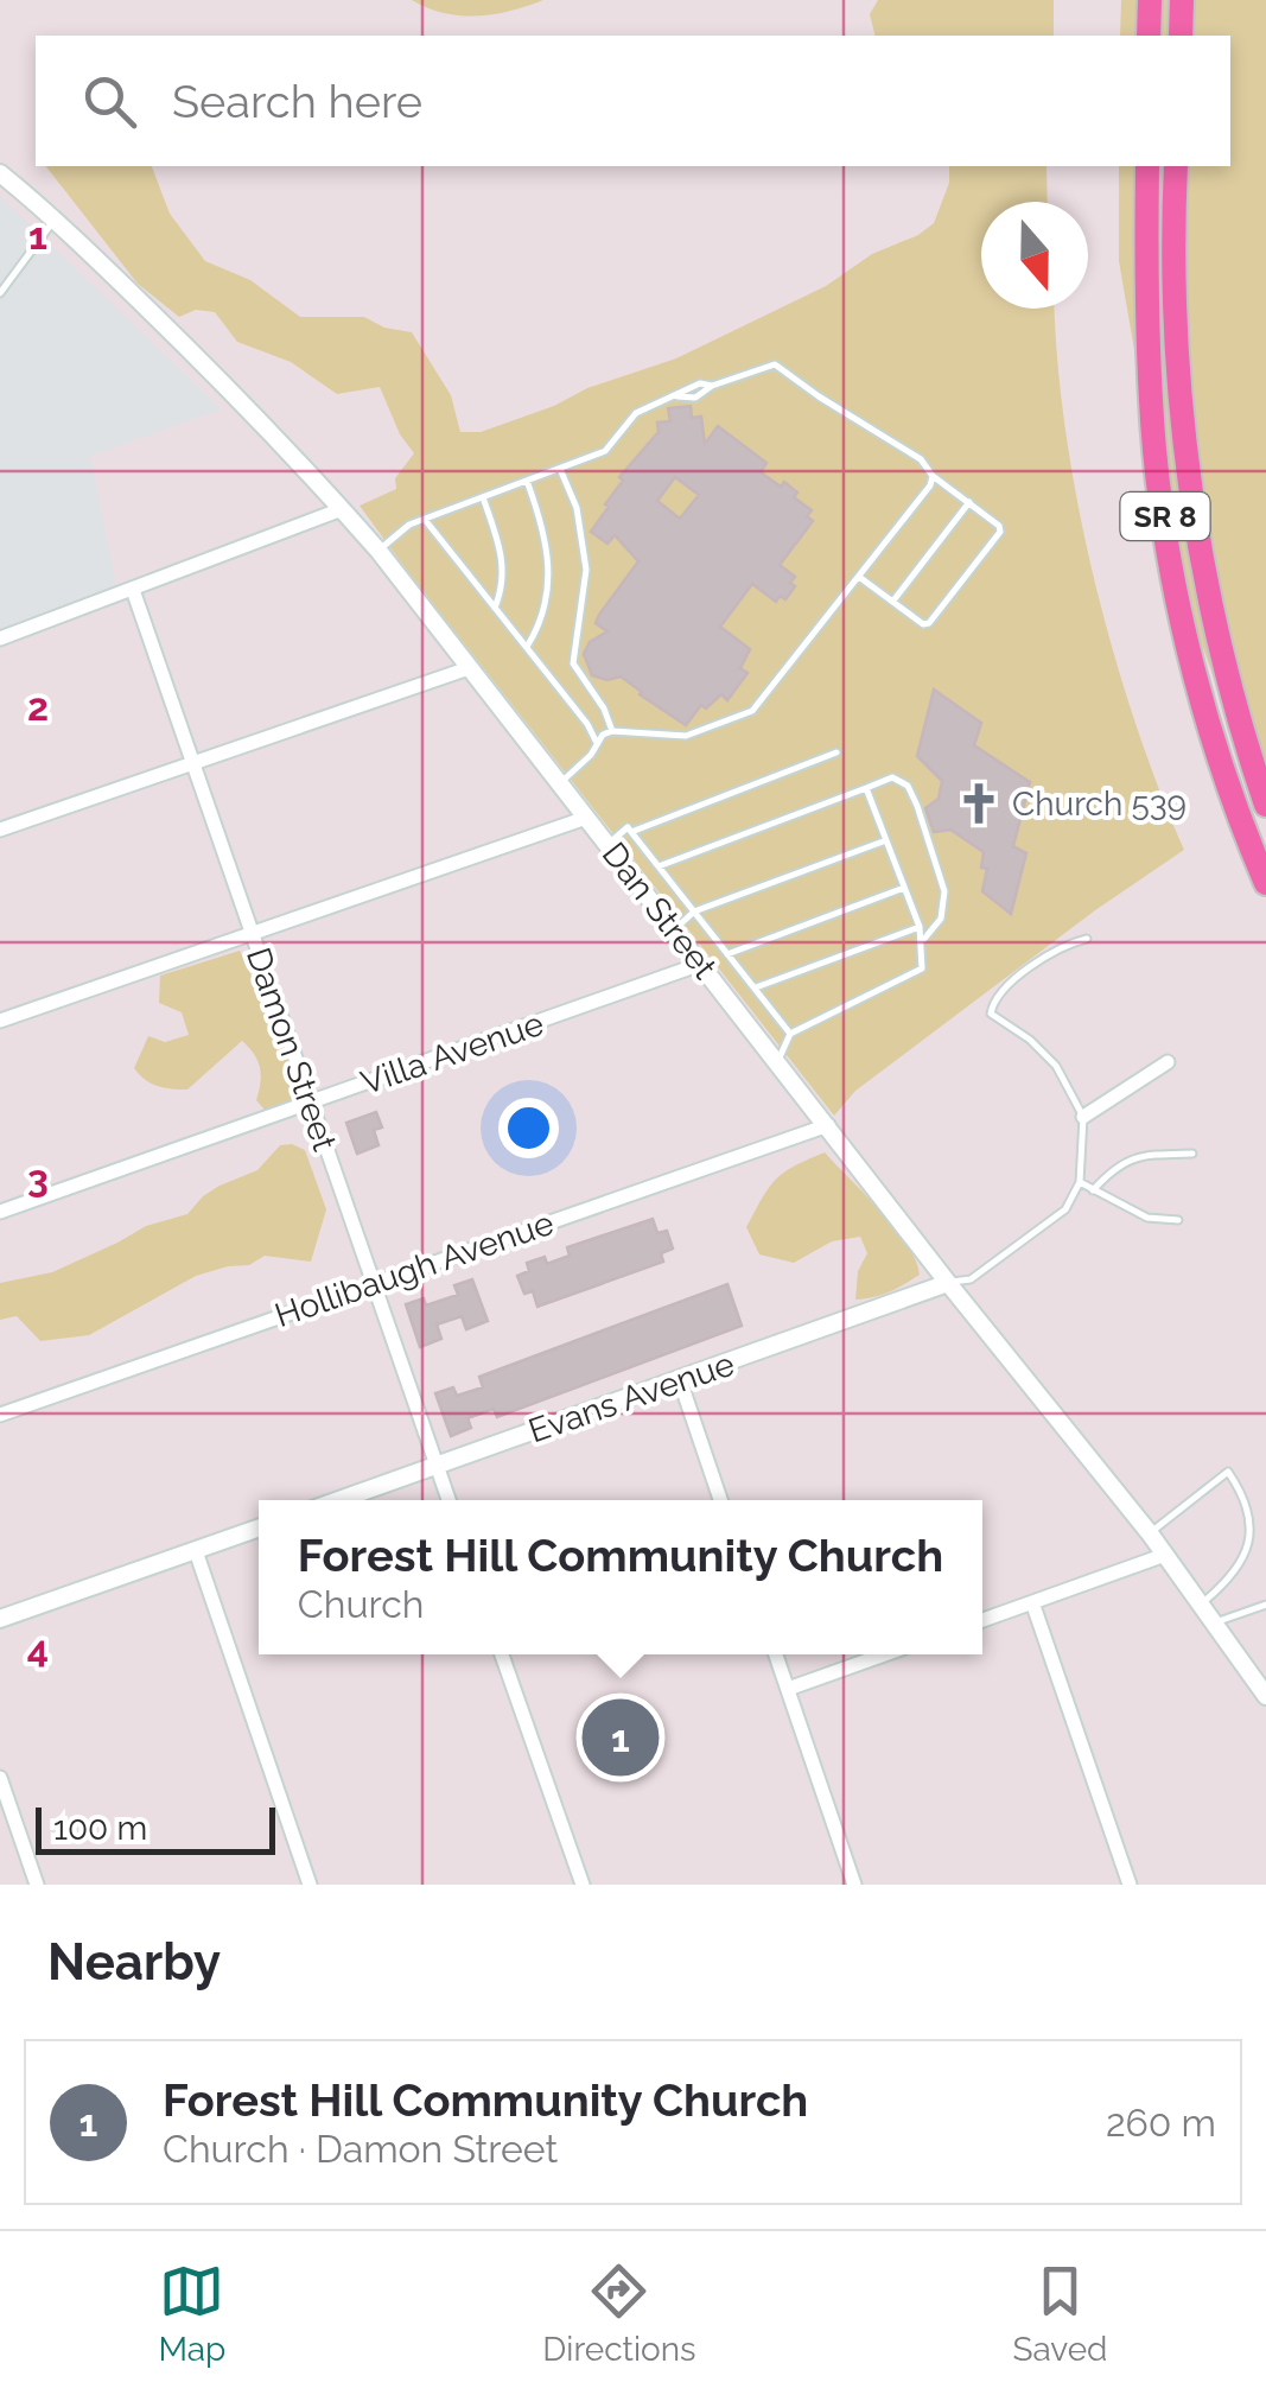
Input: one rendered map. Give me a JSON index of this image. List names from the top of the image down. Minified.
{"streets":{"highway":["SR 8"],"street":["Dan Street","Damon Street","Villa Avenue","Hollibaugh Avenue","Evans Avenue"]},"crossings":[["Dan Street","Villa Avenue"],["Dan Street","Hollibaugh Avenue"],["Dan Street","Evans Avenue"],["Damon Street","Villa Avenue"],["Damon Street","Hollibaugh Avenue"],["Damon Street","Evans Avenue"]],"places":{"church":["Church 539"]},"scale_bar":"100 m","north":"bottom","page":{"search":"Search here","popup":["Forest Hill Community Church","Church"],"pins":"1","scale":"100 m","heading":"Nearby","list":[{"mark":"1","name":"Forest Hill Community Church","note":"Church · Damon Street","value":"260 m"}],"nav":["Map","Directions","Saved"]},"grid":{"rows":["1","2","3","4"]}}
